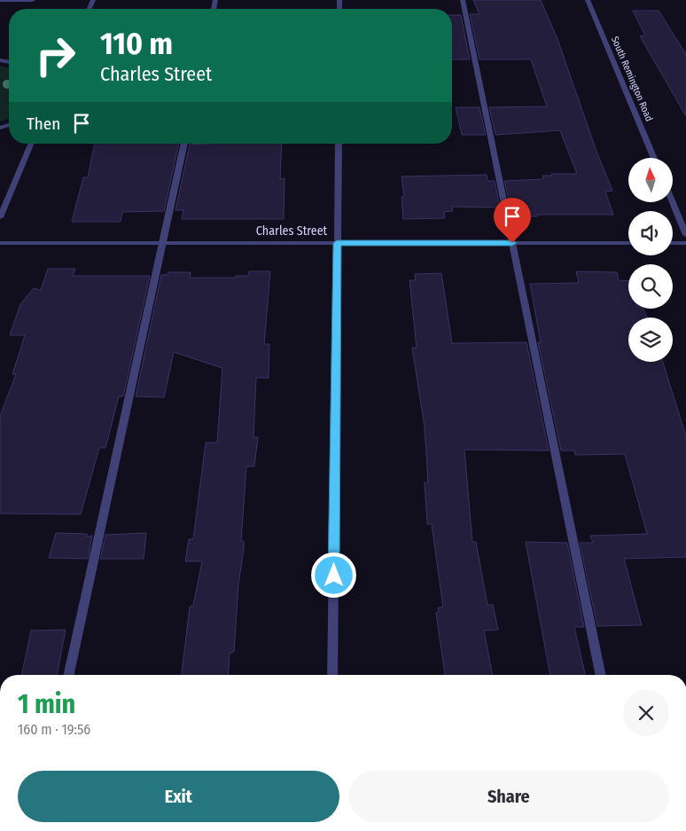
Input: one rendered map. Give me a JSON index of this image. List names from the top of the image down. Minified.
{"streets":{"street":["South Remington Road","Charles Street"]},"north":"top","page":{"turn":["110 m","Charles Street"],"then":"Then","heading":["1 min","160 m · 19:56"],"buttons":["Exit","Share"]}}
